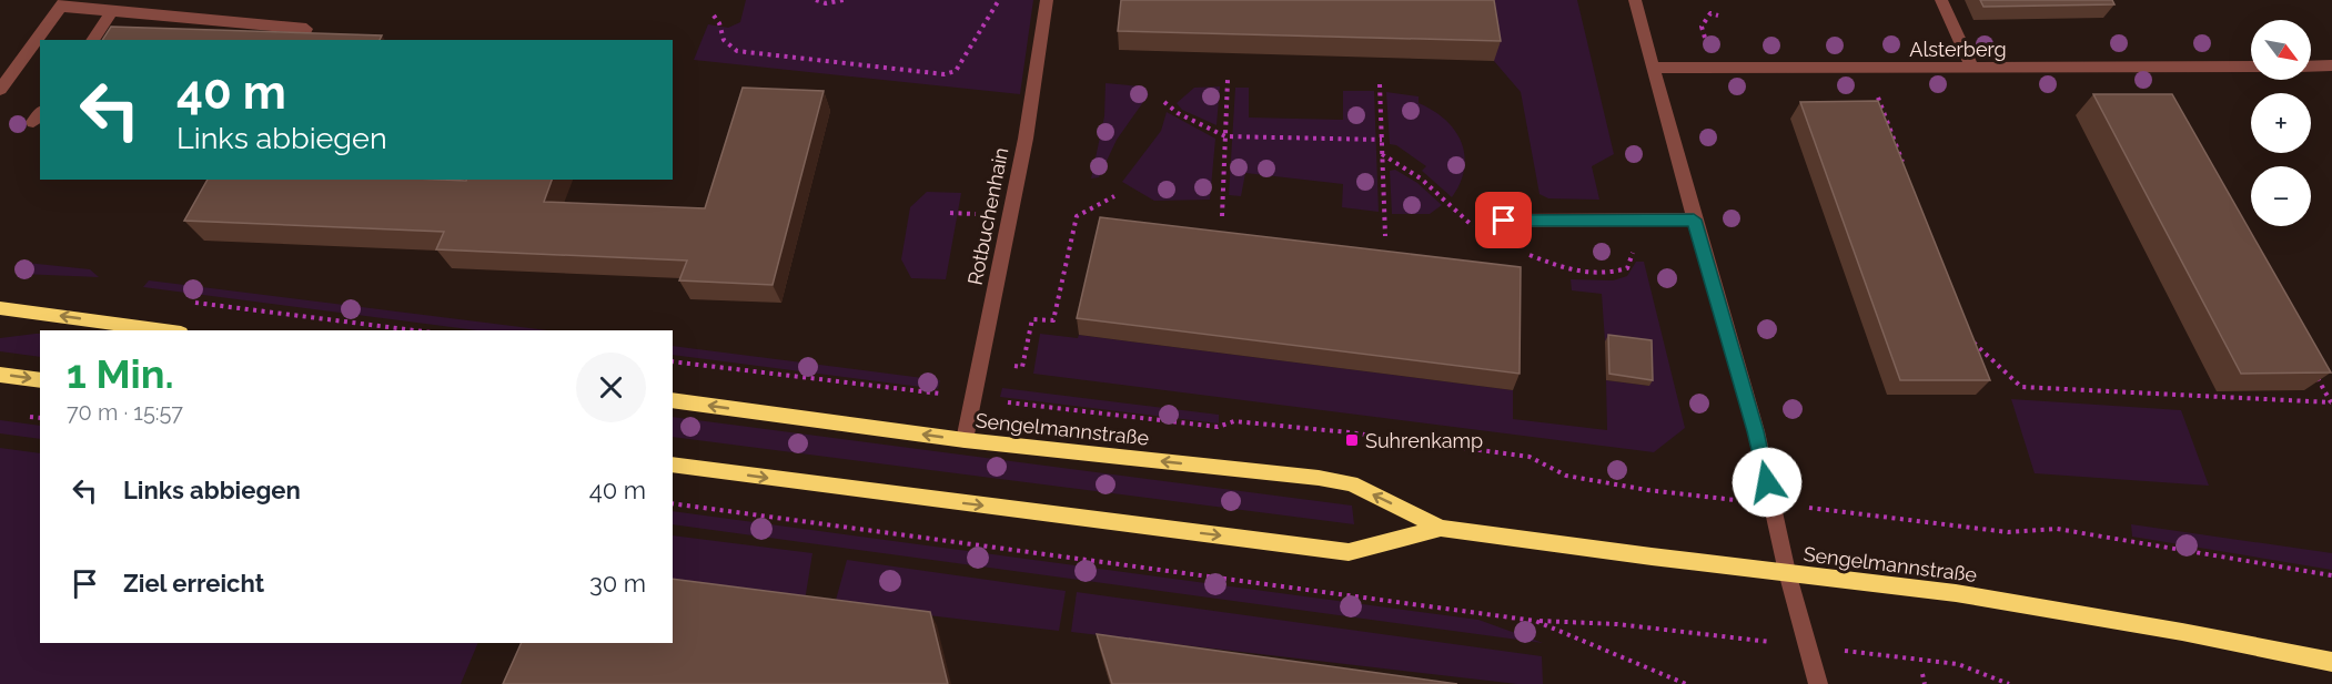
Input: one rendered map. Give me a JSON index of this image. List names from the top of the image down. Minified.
{"streets":{"main road":["Sengelmannstraße"],"street":["Alsterberg","Rotbuchenhain"]},"crossings":[["Rotbuchenhain","Sengelmannstraße"]],"places":{"transit":["Suhrenkamp"]},"north":"bottom right","page":{"map_buttons":["+","−"],"turn":["40 m","Links abbiegen"],"heading":["1 Min.","70 m · 15:57"],"list":[{"name":"Links abbiegen","value":"40 m"},{"name":"Ziel erreicht","value":"30 m"}]}}
